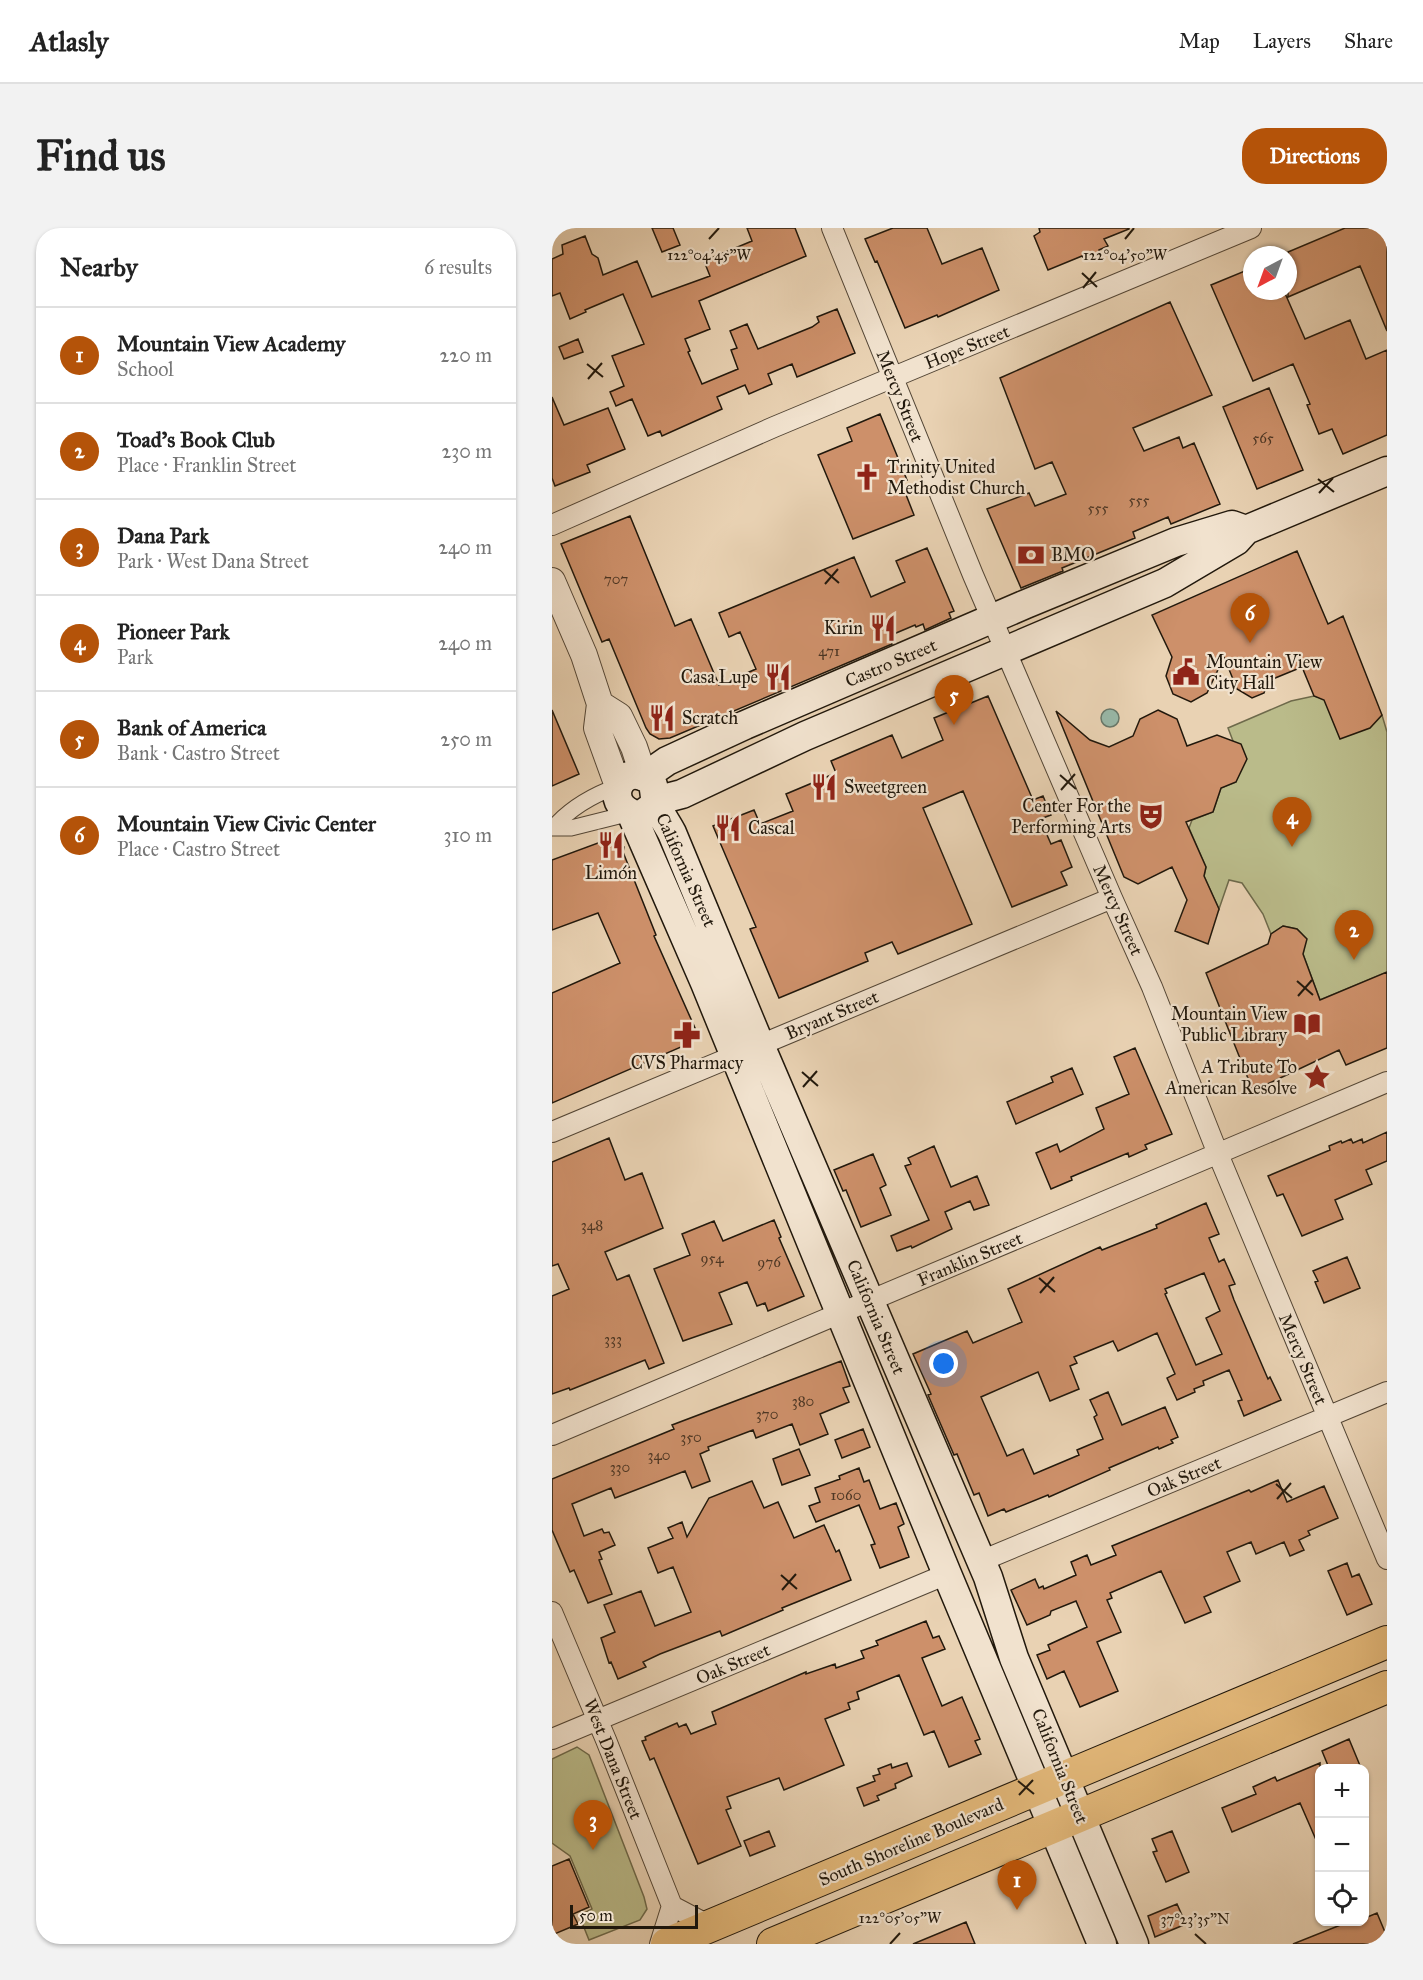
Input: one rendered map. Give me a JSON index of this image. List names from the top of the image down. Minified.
{"streets":{"main road":["Castro Street","California Street","South Shoreline Boulevard"],"street":["Hope Street","Mercy Street","Bryant Street","Franklin Street","Oak Street","West Dana Street"]},"crossings":[["Hope Street","Mercy Street"],["Mercy Street","Castro Street"],["Mercy Street","Bryant Street"],["Mercy Street","Franklin Street"],["Mercy Street","Oak Street"],["Castro Street","California Street"],["California Street","Bryant Street"],["California Street","Franklin Street"],["California Street","Oak Street"],["California Street","South Shoreline Boulevard"],["Oak Street","West Dana Street"]],"places":{"church":["Trinity United Methodist Church"],"bank":["BMO"],"restaurant":["Kirin","Casa Lupe","Scratch","Sweetgreen","Cascal","Limón"],"public building":["Mountain View City Hall"],"theatre":["Center For the Performing Arts"],"library":["Mountain View Public Library"],"pharmacy":["CVS Pharmacy"],"place":["A Tribute To American Resolve"]},"house_numbers":["565","555","555","707","471","348","954","976","333","380","370","350","340","330","1060"],"scale_bar":"50 m","north":"bottom left","page":{"header":"Atlasly","nav":["Map","Layers","Share"],"buttons":"Directions","title":"Find us","heading":["Nearby","6 results"],"list":[{"mark":"1","name":"Mountain View Academy","note":"School","value":"220 m"},{"mark":"2","name":"Toad's Book Club","note":"Place · Franklin Street","value":"230 m"},{"mark":"3","name":"Dana Park","note":"Park · West Dana Street","value":"240 m"},{"mark":"4","name":"Pioneer Park","note":"Park","value":"240 m"},{"mark":"5","name":"Bank of America","note":"Bank · Castro Street","value":"250 m"},{"mark":"6","name":"Mountain View Civic Center","note":"Place · Castro Street","value":"310 m"}],"pins":["6","5","4","2","3","1"],"map_buttons":["+","−"],"scale":"50 m"},"coordinates":["122°04'45\"W","122°04'50\"W","122°05'05\"W","37°23'35\"N"]}
